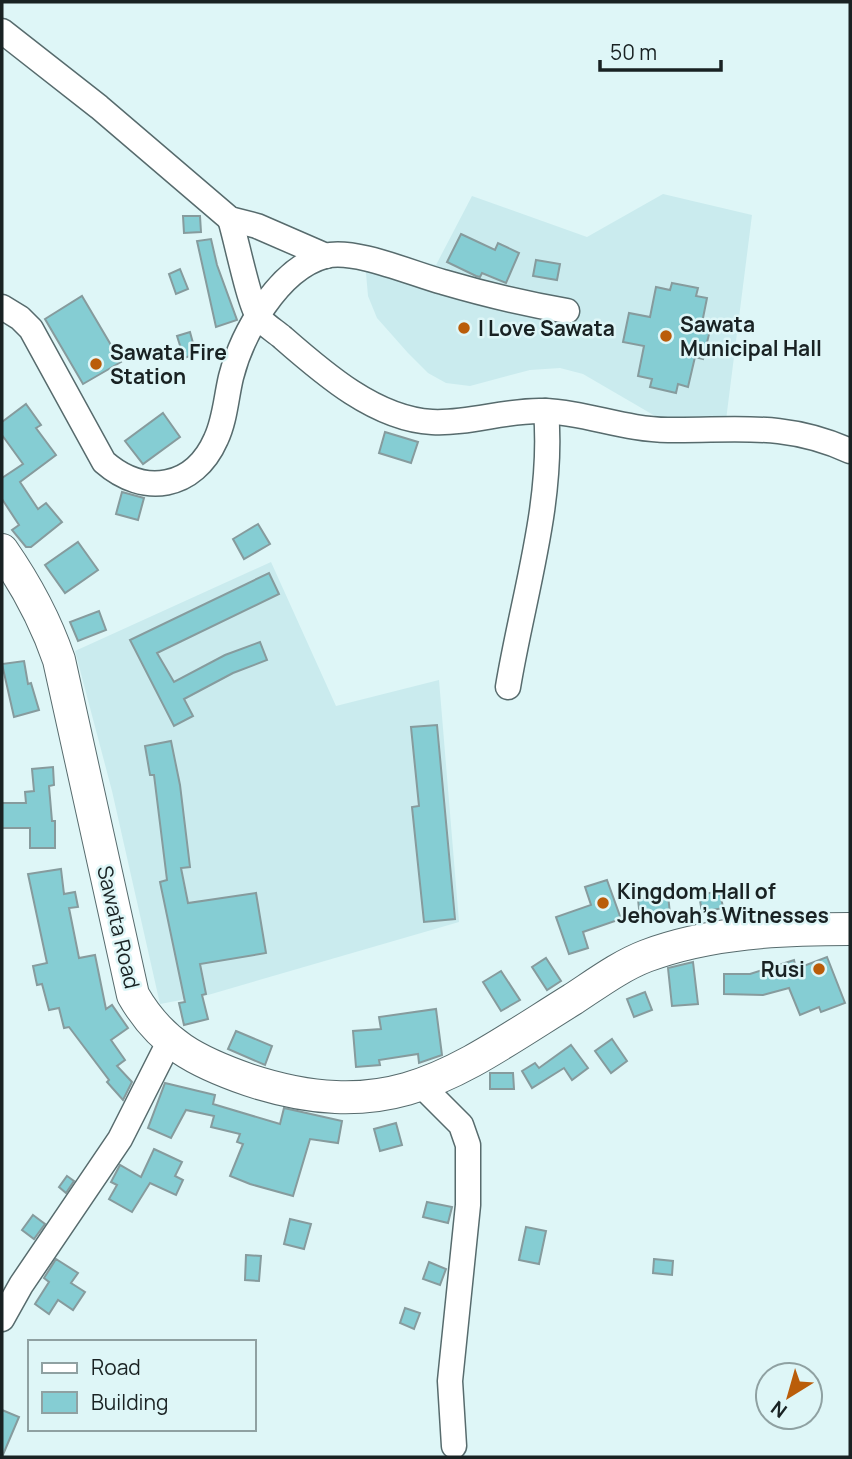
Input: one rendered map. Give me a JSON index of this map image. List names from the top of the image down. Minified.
{"streets":{"main road":["Sawata Road"]},"places":["I Love Sawata","Sawata Municipal Hall","Sawata Fire Station","Kingdom Hall of Jehovah's Witnesses","Rusi"],"legend":["Road","Building"],"scale_bar":"50 m","north":"bottom left"}
